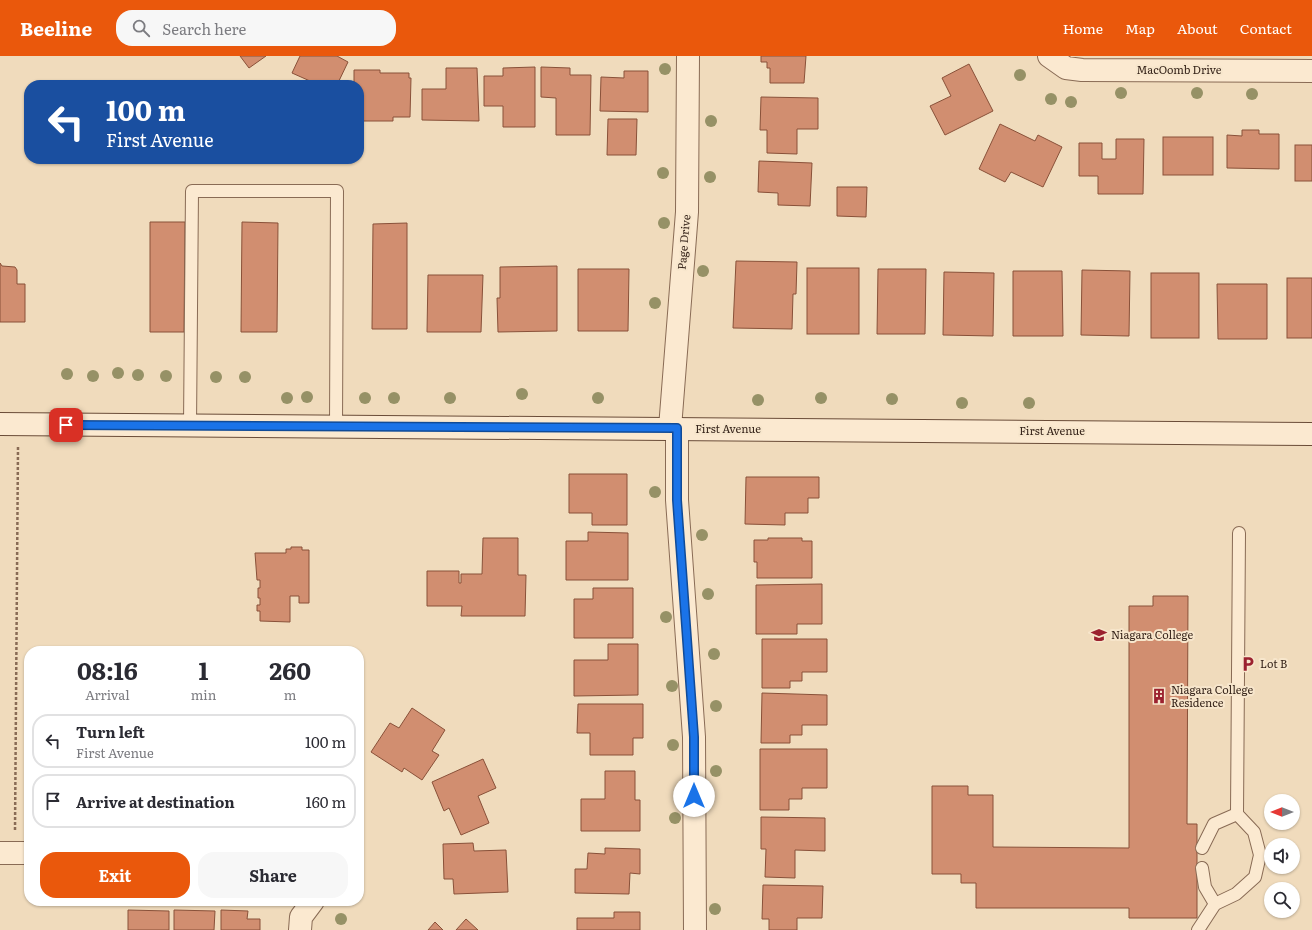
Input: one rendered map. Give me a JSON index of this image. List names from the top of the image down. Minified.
{"streets":{"street":["MacOomb Drive","Page Drive","First Avenue"]},"crossings":[["Page Drive","First Avenue"]],"places":{"school or university":["Niagara College"],"parking":["Lot B"],"building":["Niagara College Residence"]},"north":"left","page":{"header":"Beeline","search":"Search here","nav":["Home","Map","About","Contact"],"turn":["100 m","First Avenue"],"eta":["08:16","Arrival","1","min","260","m"],"list":[{"name":"Turn left","note":"First Avenue","value":"100 m"},{"name":"Arrive at destination","value":"160 m"}],"buttons":["Exit","Share"]}}
